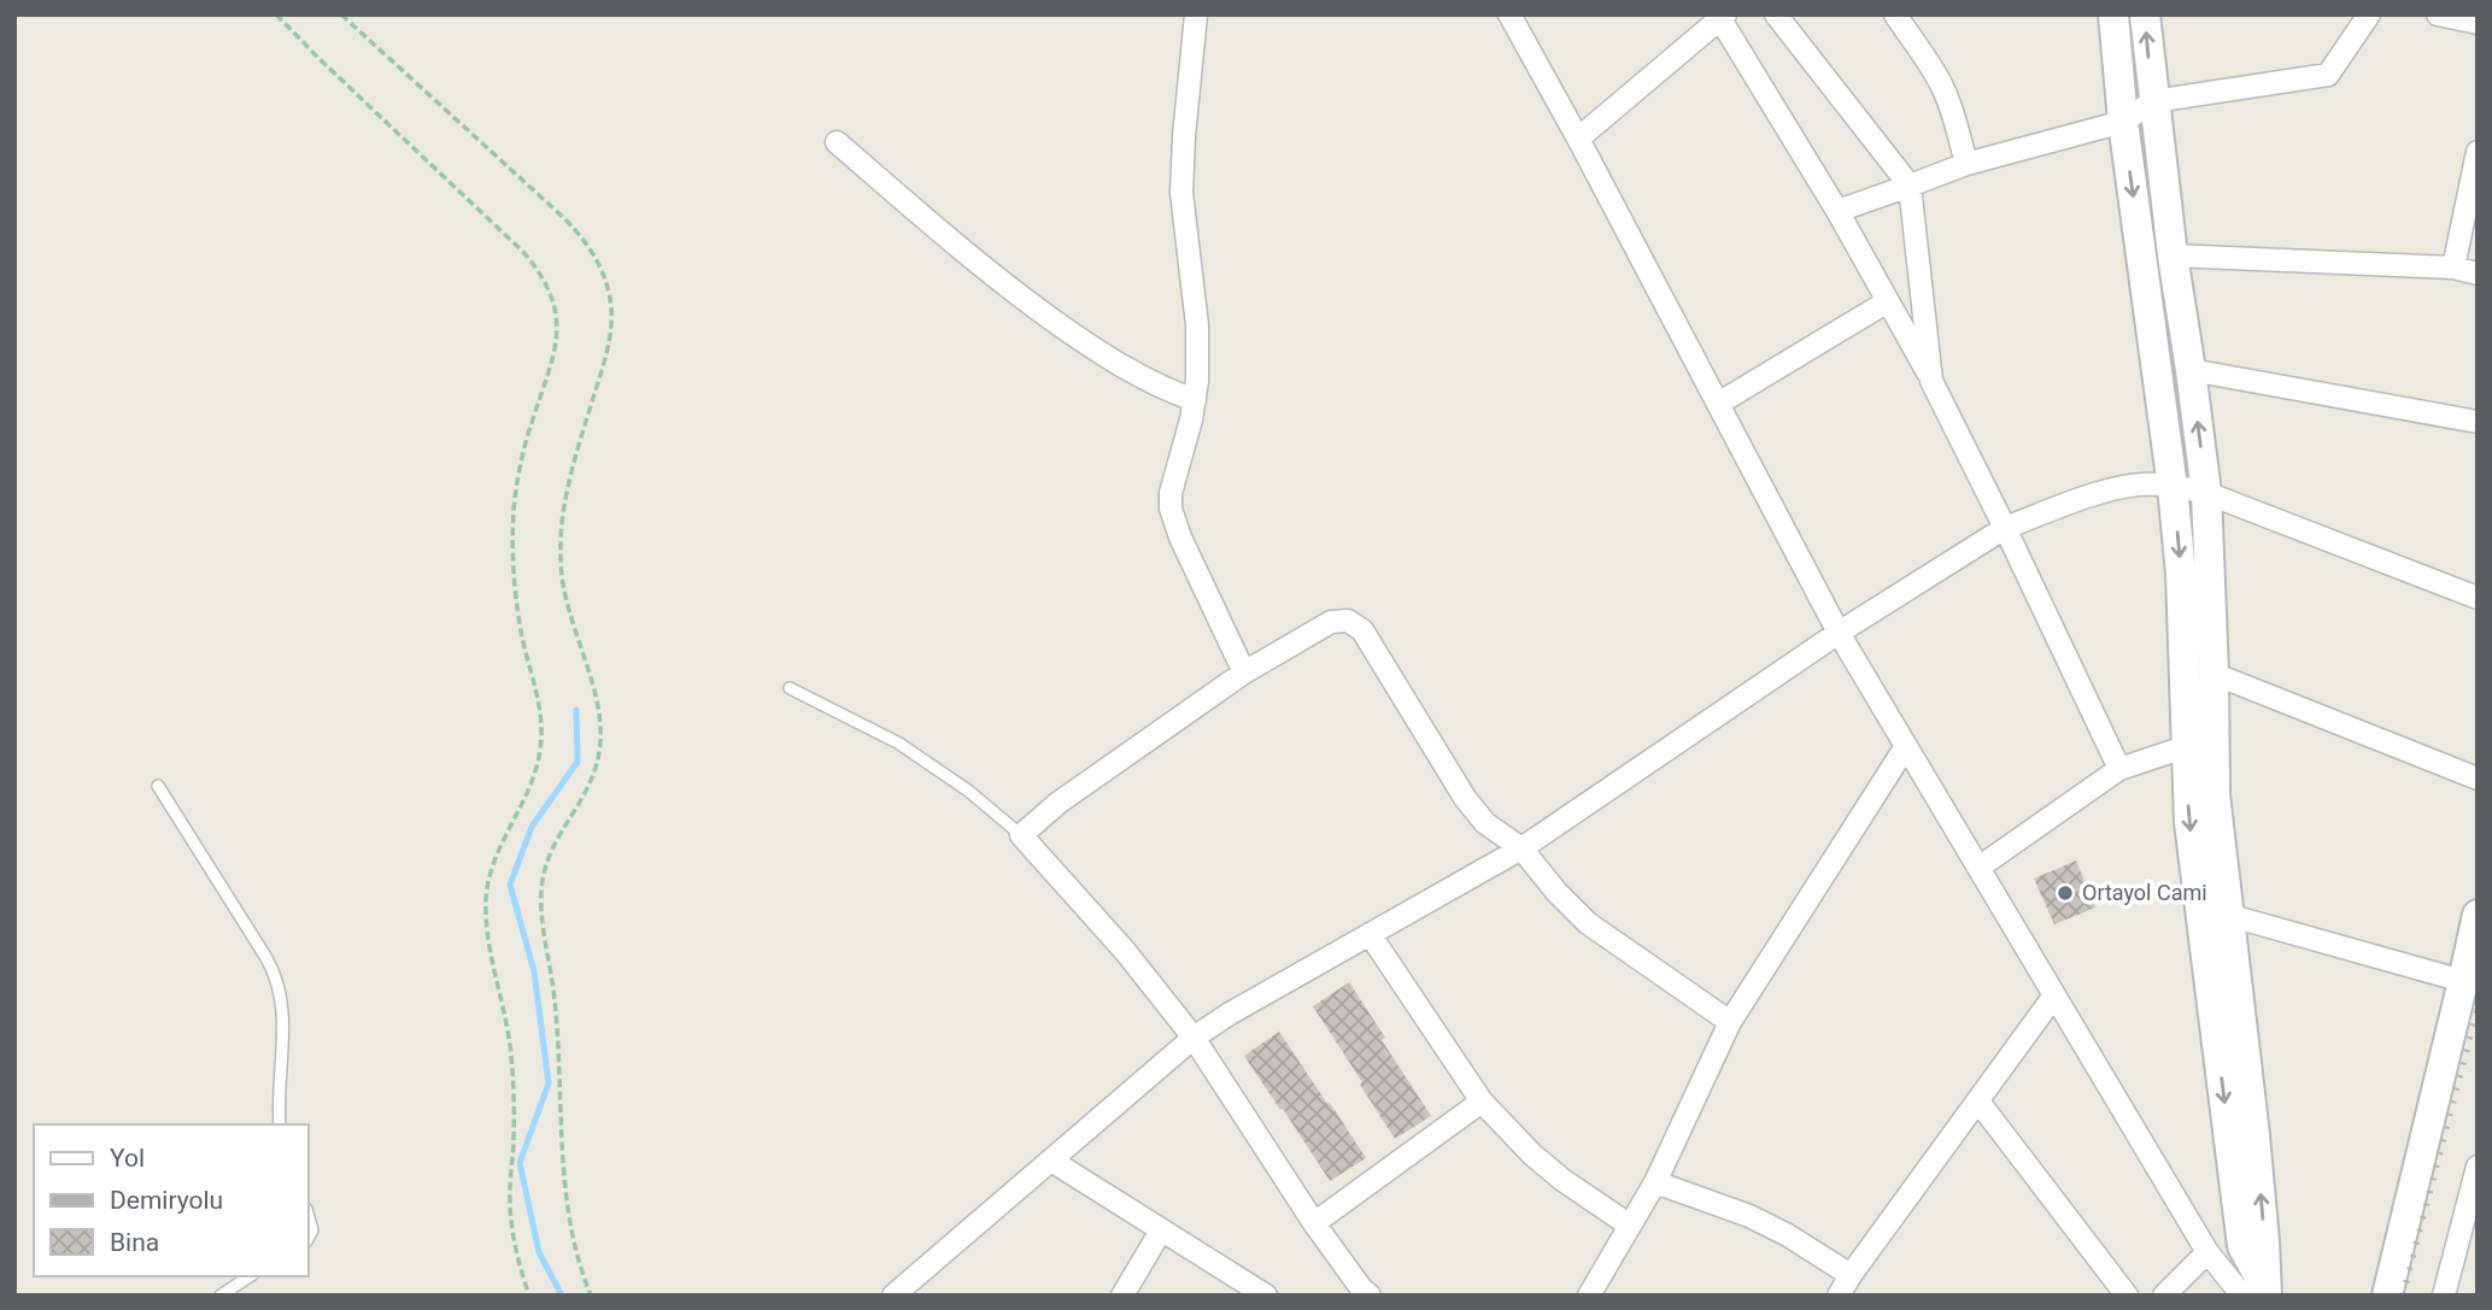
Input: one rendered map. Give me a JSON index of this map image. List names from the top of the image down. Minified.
{"places":["Ortayol Cami"],"legend":["Yol","Demiryolu","Bina"]}
